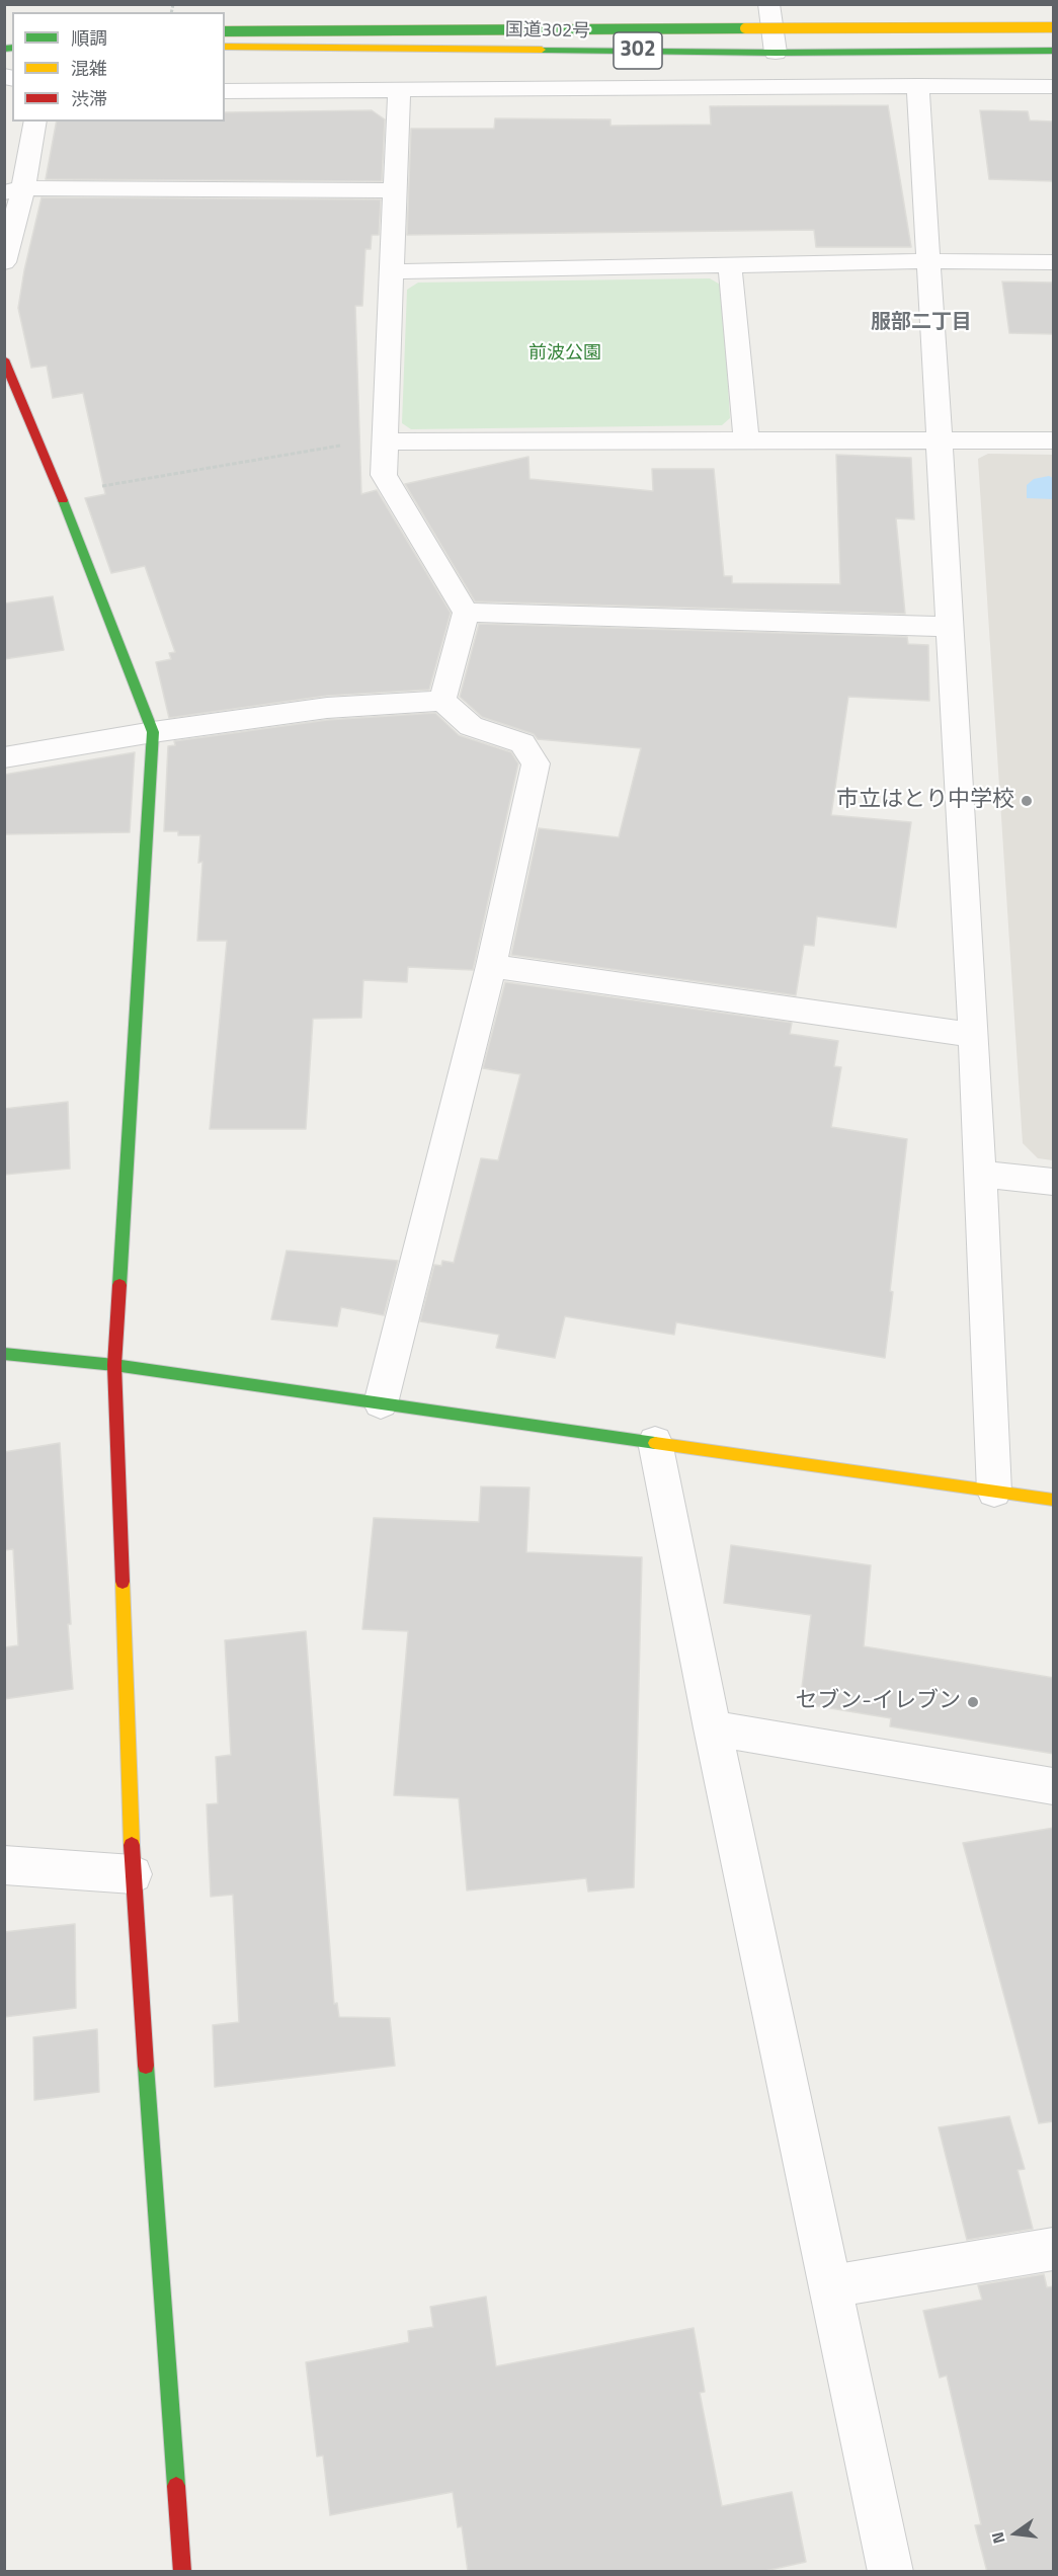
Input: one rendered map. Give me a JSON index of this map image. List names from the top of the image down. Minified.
{"streets":{"main road":["国道302号","302"]},"districts":["服部二丁目"],"parks":["前波公園"],"places":["市立はとり中学校","セブン-イレブン"],"legend":["順調","混雑","渋滞"],"north":"left"}
